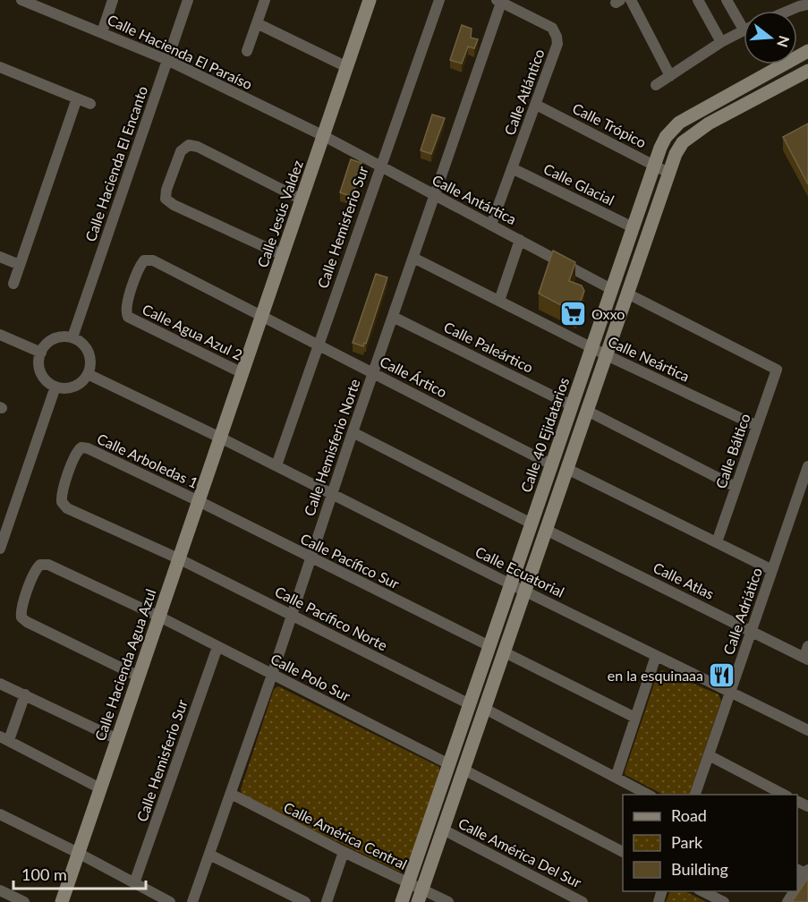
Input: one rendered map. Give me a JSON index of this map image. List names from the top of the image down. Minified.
{"streets":{"main road":["Calle Jesús Valdez","Calle 40 Ejidatarios","Calle Hacienda Agua Azul"],"street":["Calle Hacienda El Paraíso","Calle Atlántico","Calle Trópico","Calle Hacienda El Encanto","Calle Glacial","Calle Antártica","Calle Hemisferio Sur","Calle Agua Azul 2","Calle Paleártico","Calle Neártica","Calle Ártico","Calle Hemisferio Norte","Calle Báltico","Calle Arboledas 1","Calle Pacífico Sur","Calle Ecuatorial","Calle Atlas","Calle Adriático","Calle Pacífico Norte","Calle Polo Sur","Calle América Central","Calle América Del Sur"]},"crossings":[["Calle Hacienda El Paraíso","Calle Hacienda El Encanto"],["Calle Hacienda El Paraíso","Calle Antártica"],["Calle Hacienda El Paraíso","Calle Jesús Valdez"],["Calle Atlántico","Calle Trópico"],["Calle Atlántico","Calle Glacial"],["Calle Atlántico","Calle Antártica"],["Calle Atlántico","Calle Hemisferio Norte"],["Calle Trópico","Calle 40 Ejidatarios"],["Calle Hacienda El Encanto","Calle Ecuatorial"],["Calle Glacial","Calle 40 Ejidatarios"],["Calle Antártica","Calle Jesús Valdez"],["Calle Antártica","Calle Hemisferio Sur"],["Calle Antártica","Calle 40 Ejidatarios"],["Calle Antártica","Calle Hemisferio Norte"],["Calle Jesús Valdez","Calle Agua Azul 2"],["Calle Jesús Valdez","Calle Ártico"],["Calle Jesús Valdez","Calle Ecuatorial"],["Calle Jesús Valdez","Calle Hacienda Agua Azul"],["Calle Hemisferio Sur","Calle Ártico"],["Calle Hemisferio Sur","Calle Ecuatorial"],["Calle Hemisferio Sur","Calle Polo Sur"],["Calle Agua Azul 2","Calle Ártico"],["Calle Paleártico","Calle 40 Ejidatarios"],["Calle Paleártico","Calle Hemisferio Norte"],["Calle Neártica","Calle 40 Ejidatarios"],["Calle Neártica","Calle Hemisferio Norte"],["Calle Neártica","Calle Báltico"],["Calle Ártico","Calle 40 Ejidatarios"],["Calle Ártico","Calle Hemisferio Norte"],["Calle 40 Ejidatarios","Calle Pacífico Sur"],["Calle 40 Ejidatarios","Calle Ecuatorial"],["Calle 40 Ejidatarios","Calle Pacífico Norte"],["Calle 40 Ejidatarios","Calle Polo Sur"],["Calle 40 Ejidatarios","Calle América Central"],["Calle Hemisferio Norte","Calle Pacífico Sur"],["Calle Hemisferio Norte","Calle Ecuatorial"],["Calle Hemisferio Norte","Calle Pacífico Norte"],["Calle Hemisferio Norte","Calle Polo Sur"],["Calle Hemisferio Norte","Calle América Central"],["Calle Arboledas 1","Calle Pacífico Sur"],["Calle Arboledas 1","Calle Pacífico Norte"],["Calle Arboledas 1","Calle Hacienda Agua Azul"],["Calle Pacífico Sur","Calle Hacienda Agua Azul"],["Calle Ecuatorial","Calle Adriático"],["Calle Ecuatorial","Calle Hacienda Agua Azul"],["Calle Atlas","Calle Adriático"],["Calle Pacífico Norte","Calle Hacienda Agua Azul"],["Calle Hacienda Agua Azul","Calle Polo Sur"]],"places":{"supermarket":["Oxxo"],"restaurant":["en la esquinaaa"]},"legend":["Road","Park","Building"],"scale_bar":"100 m","north":"right"}
